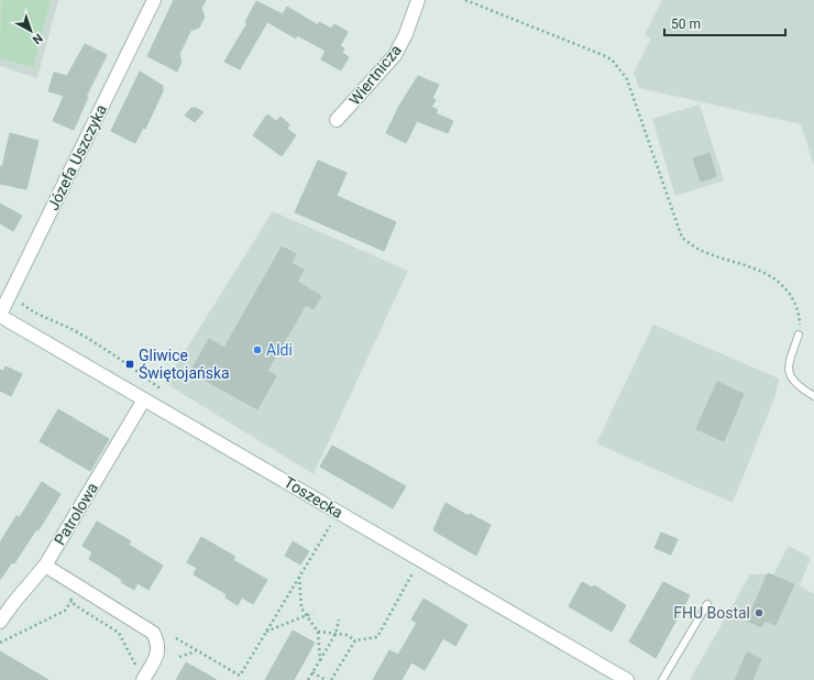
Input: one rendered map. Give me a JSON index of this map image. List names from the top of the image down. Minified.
{"streets":{"street":["Wiertnicza","Józefa Uszczyka","Toszecka","Patrolowa"]},"crossings":[["Józefa Uszczyka","Toszecka"],["Toszecka","Patrolowa"]],"places":{"other":["Aldi","FHU Bostal"],"transit":["Gliwice Świętojańska"]},"scale_bar":"50 m","north":"bottom right"}
